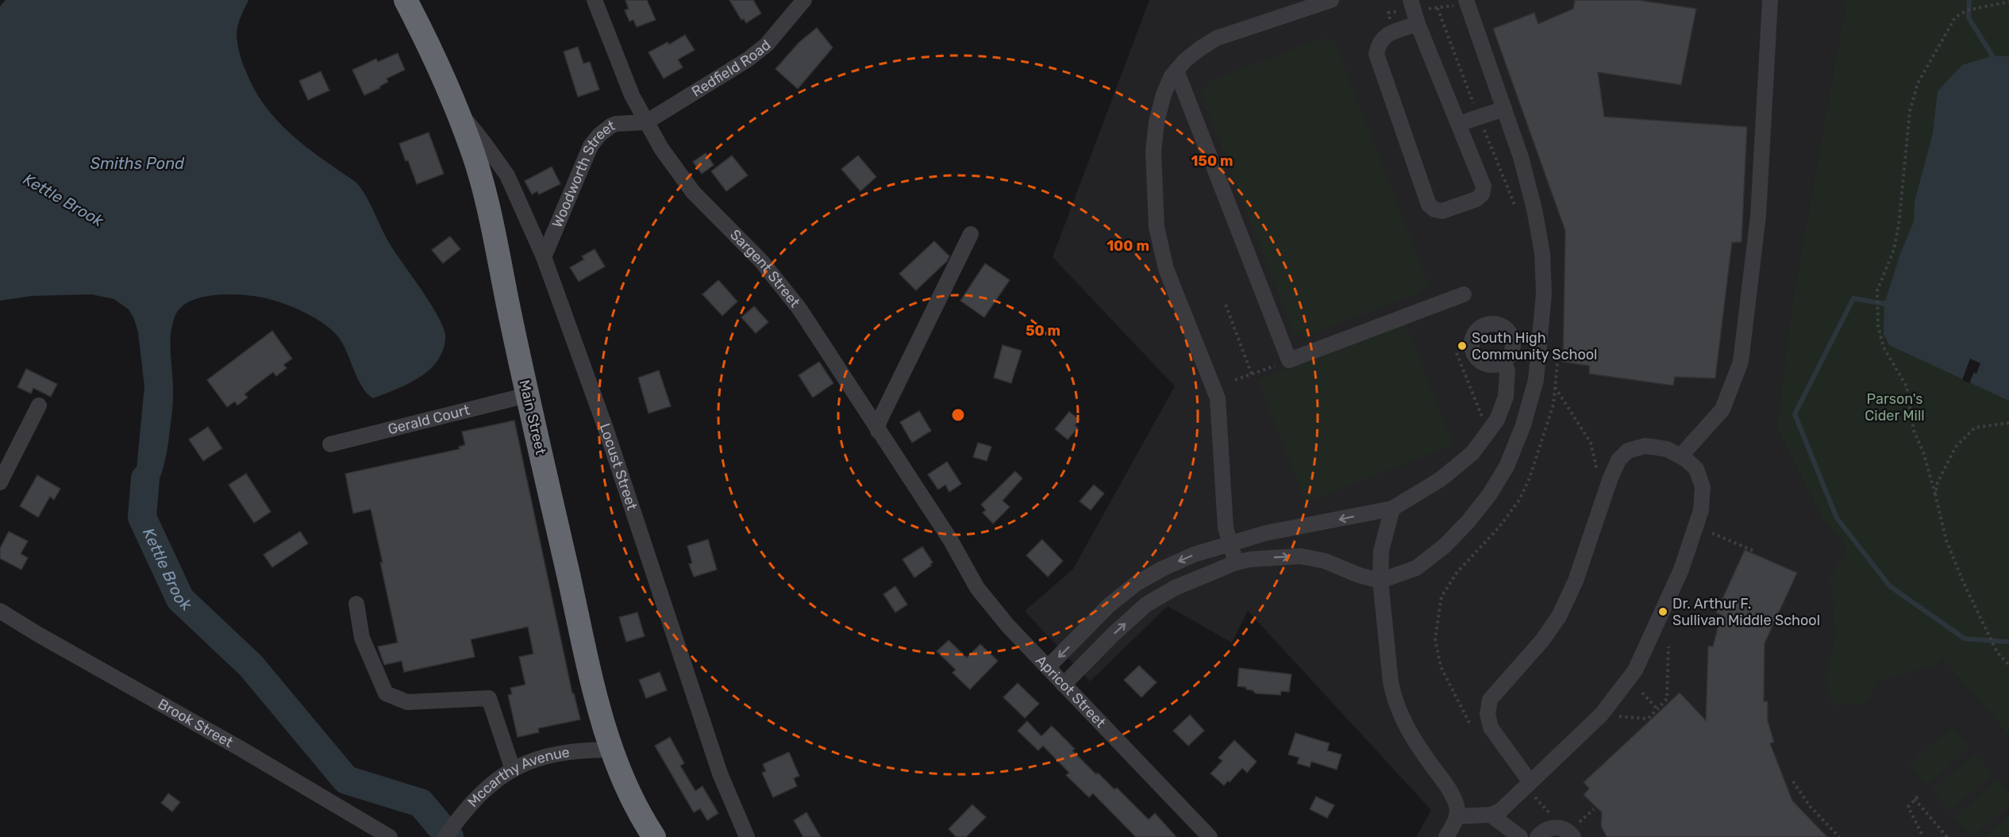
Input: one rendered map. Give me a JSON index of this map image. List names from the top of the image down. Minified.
{"streets":{"highway":["Main Street"],"street":["Redfield Road","Woodworth Street","Sargent Street","Gerald Court","Locust Street","Apricot Street","Brook Street","Mccarthy Avenue"]},"crossings":[["Redfield Road","Woodworth Street"],["Redfield Road","Sargent Street"],["Woodworth Street","Sargent Street"],["Woodworth Street","Locust Street"],["Sargent Street","Apricot Street"],["Main Street","Gerald Court"],["Main Street","Locust Street"],["Main Street","Mccarthy Avenue"]],"water":["Smiths Pond","Kettle Brook"],"parks":["Parson's Cider Mill"],"places":["South High Community School","Dr. Arthur F. Sullivan Middle School"],"rings":["150 m","100 m","50 m"]}
